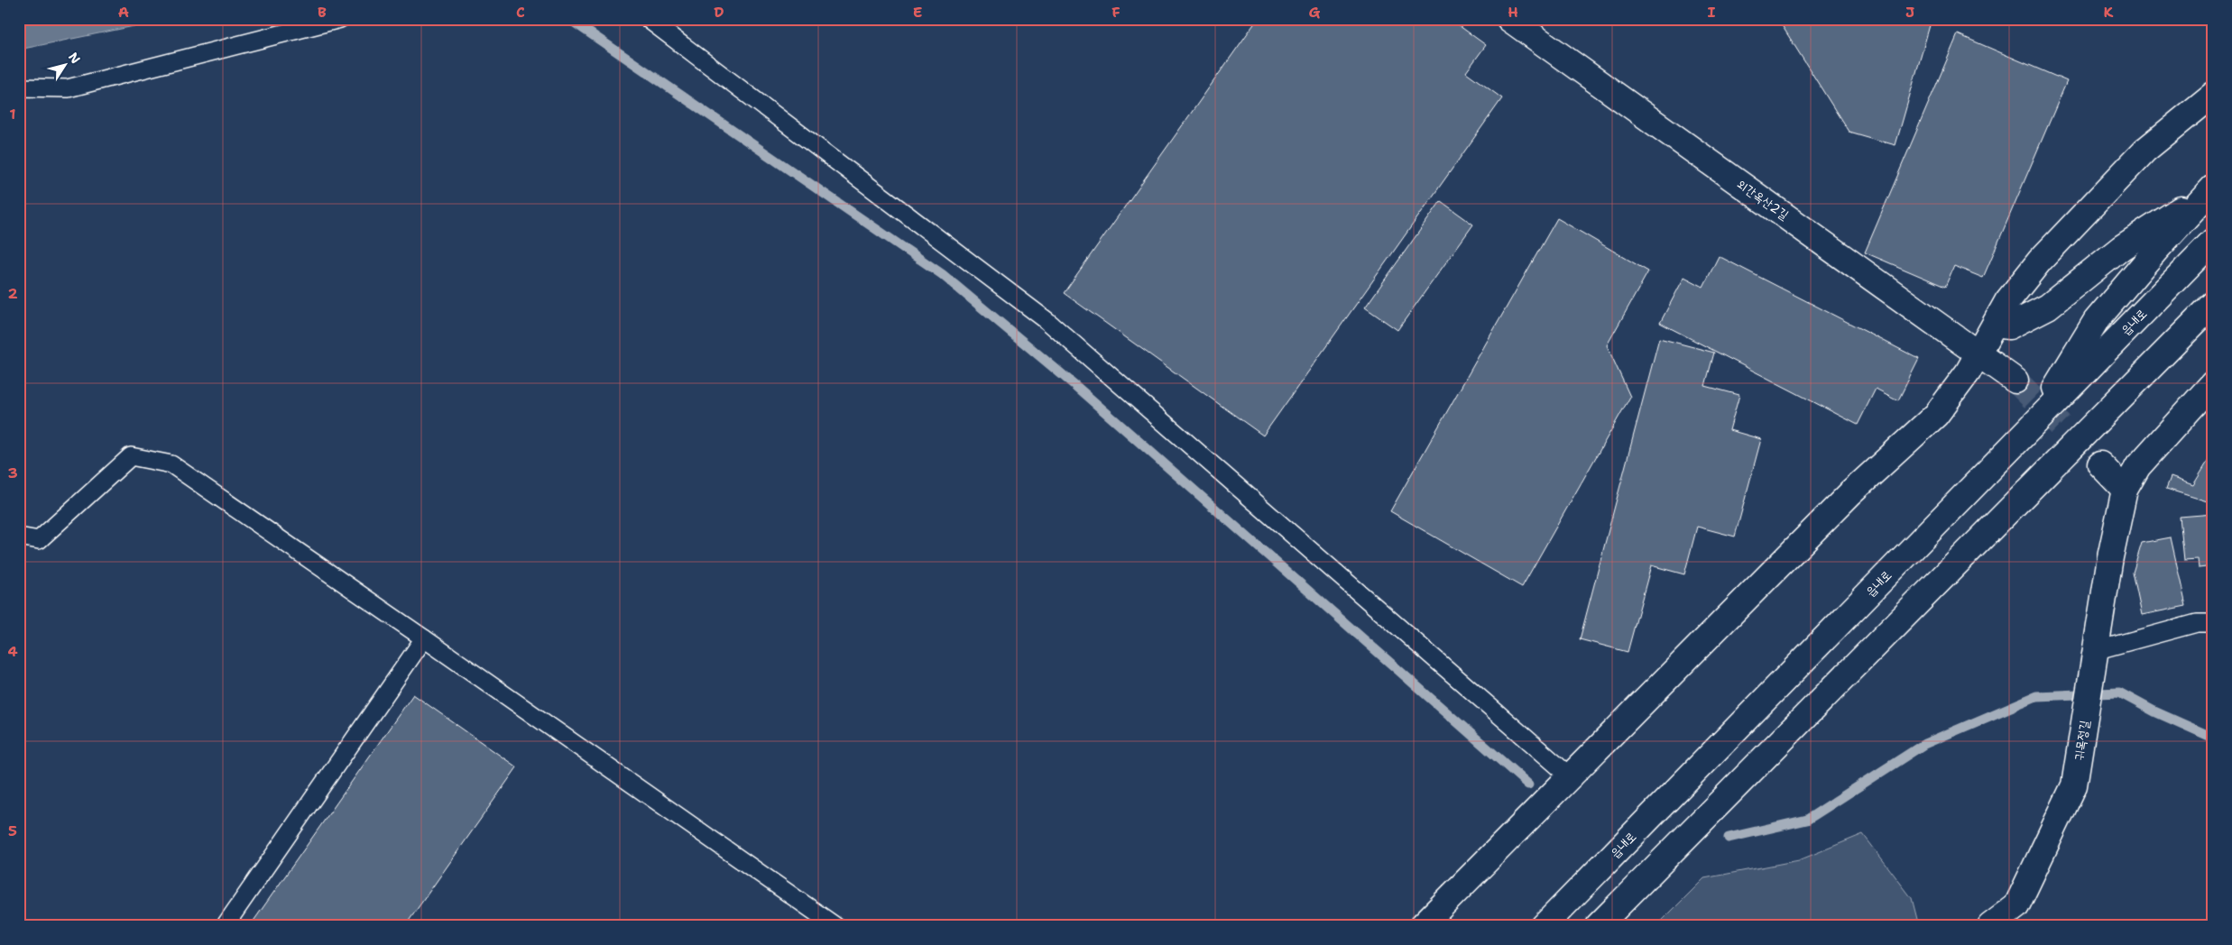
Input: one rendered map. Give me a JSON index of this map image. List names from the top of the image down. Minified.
{"streets":{"street":["외간옥산2길","읍내로","귀목정길"]},"north":"top right","grid":{"columns":["A","B","C","D","E","F","G","H","I","J","K"],"rows":["1","2","3","4","5"]}}
